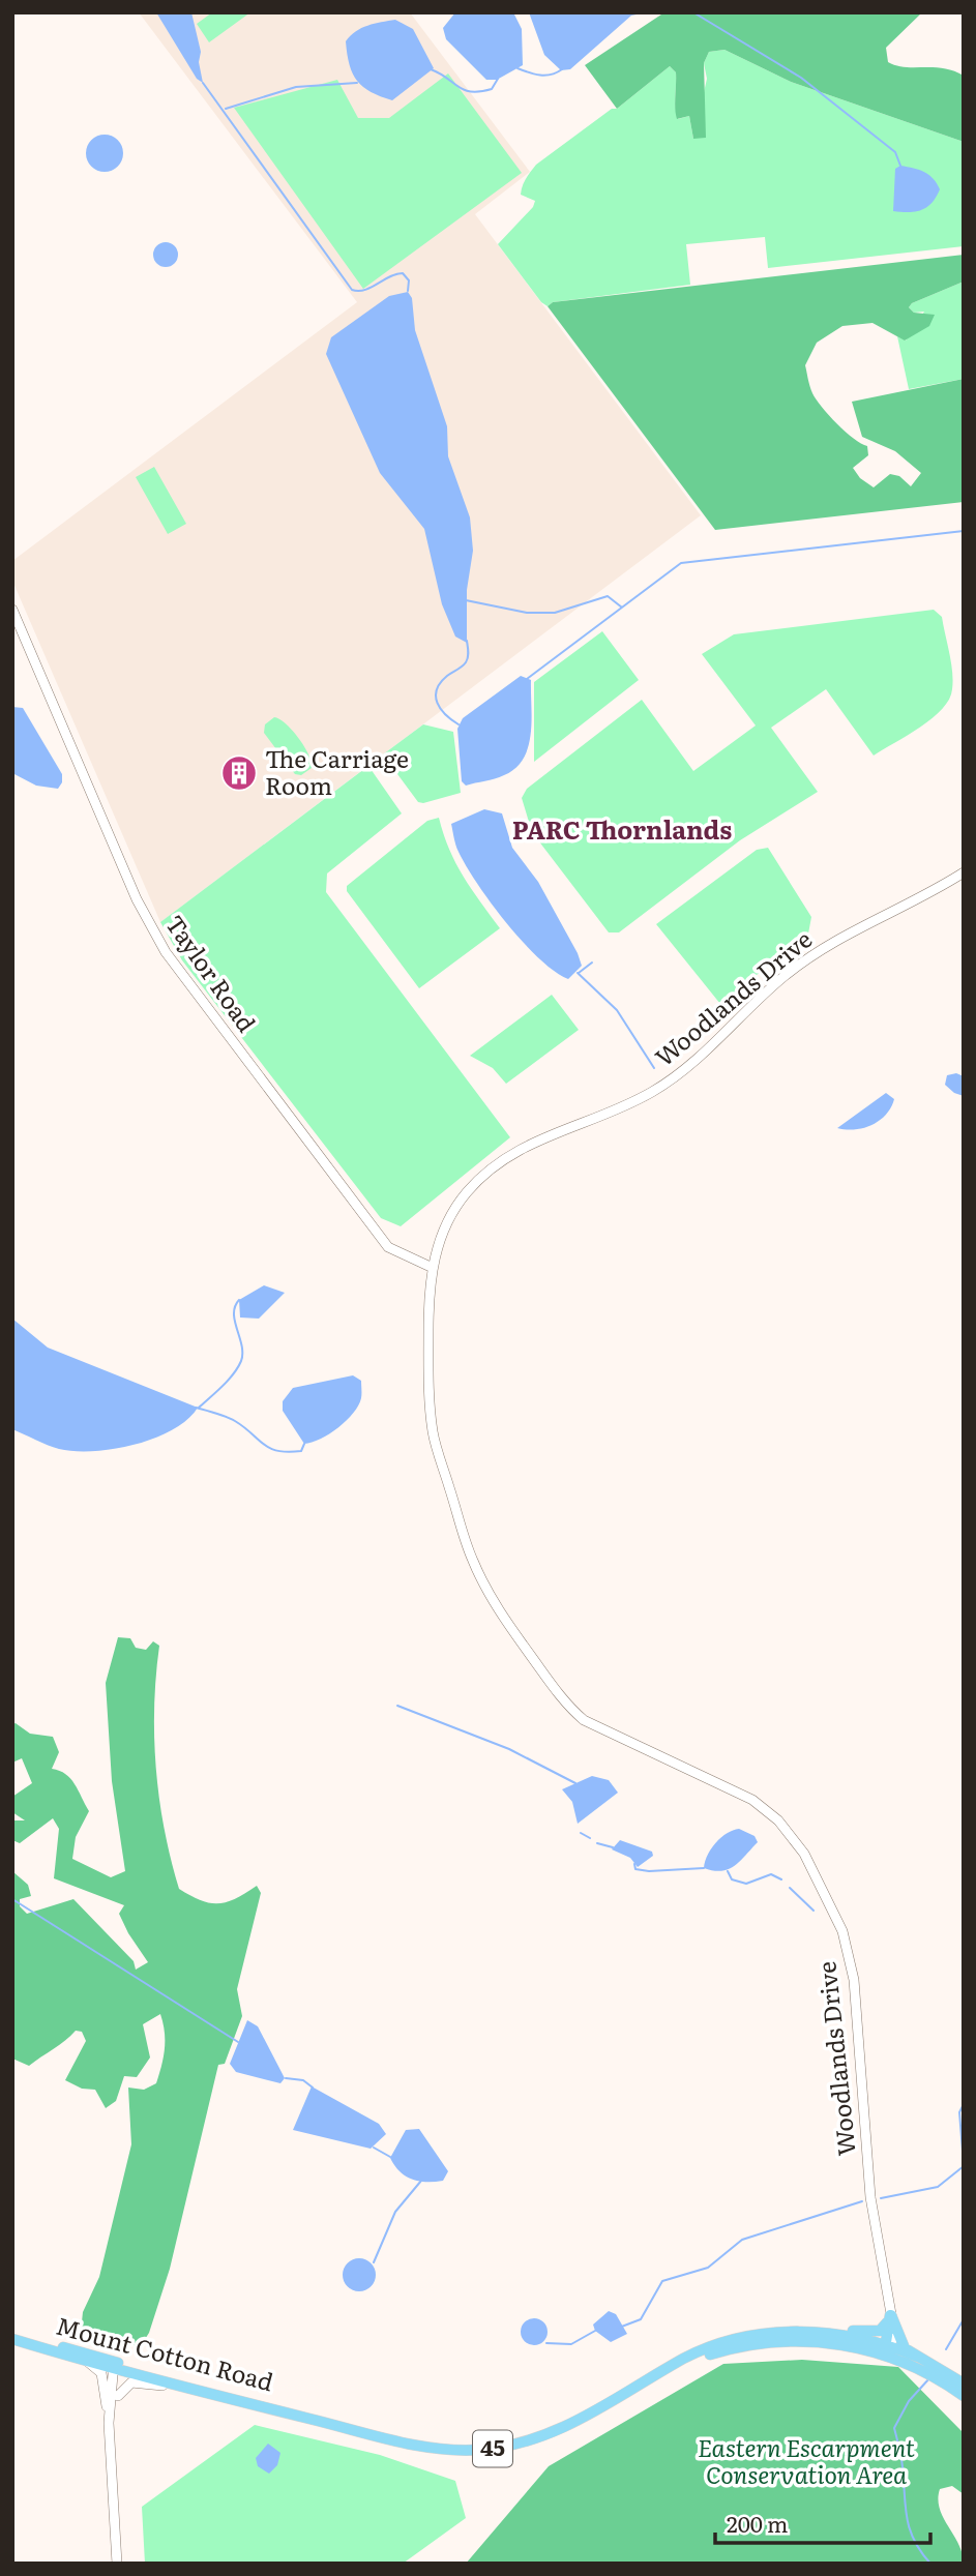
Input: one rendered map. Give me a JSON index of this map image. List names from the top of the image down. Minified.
{"streets":{"main road":["Taylor Road","Woodlands Drive","Mount Cotton Road","45"]},"crossings":[["Taylor Road","Woodlands Drive"]],"districts":["PARC Thornlands"],"parks":["Eastern Escarpment Conservation Area"],"places":{"building":["The Carriage Room"]},"scale_bar":"200 m"}
